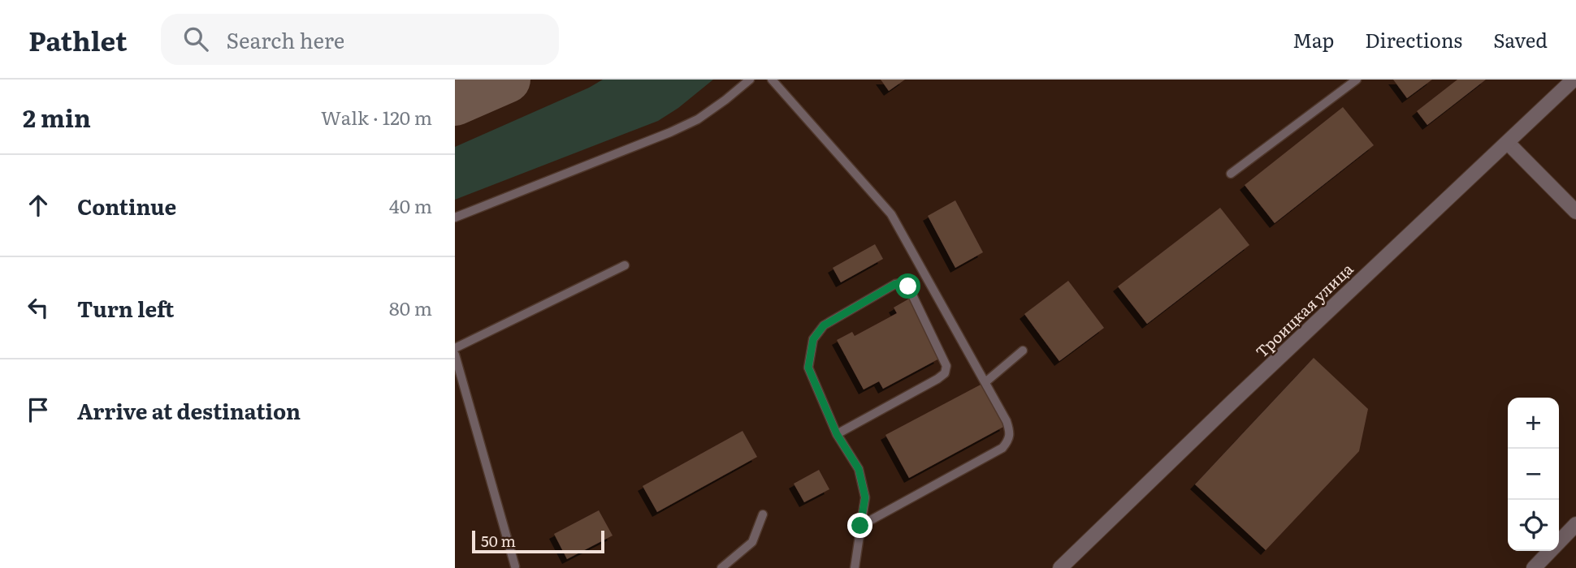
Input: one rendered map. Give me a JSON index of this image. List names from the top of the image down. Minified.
{"streets":{"street":["Троицкая улица"]},"scale_bar":"50 m","page":{"header":"Pathlet","search":"Search here","nav":["Map","Directions","Saved"],"heading":["2 min","Walk · 120 m"],"list":[["Continue","40 m"],["Turn left","80 m"],"Arrive at destination"],"map_buttons":["+","−"],"scale":"50 m"}}
